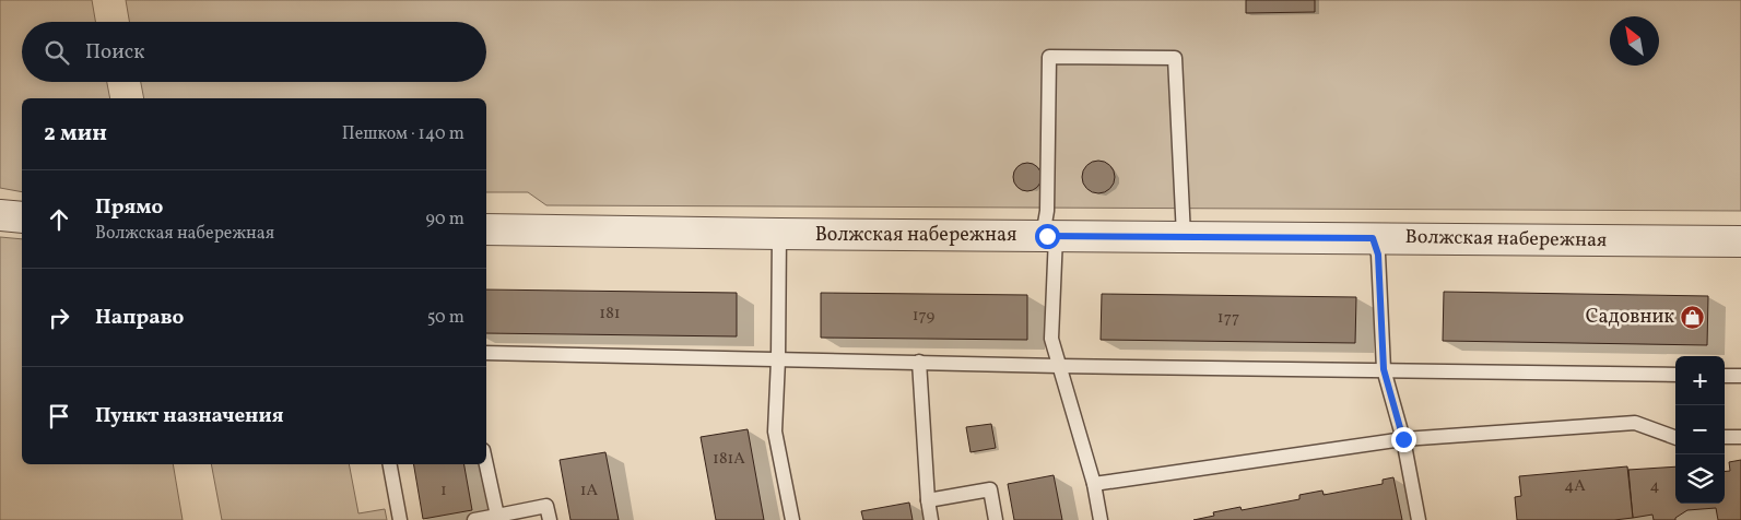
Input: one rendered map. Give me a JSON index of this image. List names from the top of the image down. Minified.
{"streets":{"street":["Волжская набережная"]},"places":{"shop":["Садовник"]},"house_numbers":["181","179","177","181А","4А","4","1","1А"],"north":"top left","page":{"search":"Поиск","heading":["2 мин","Пешком · 140 m"],"list":[["Прямо","Волжская набережная","90 m"],["Направо","50 m"],"Пункт назначения"],"map_buttons":["+","−"]}}
